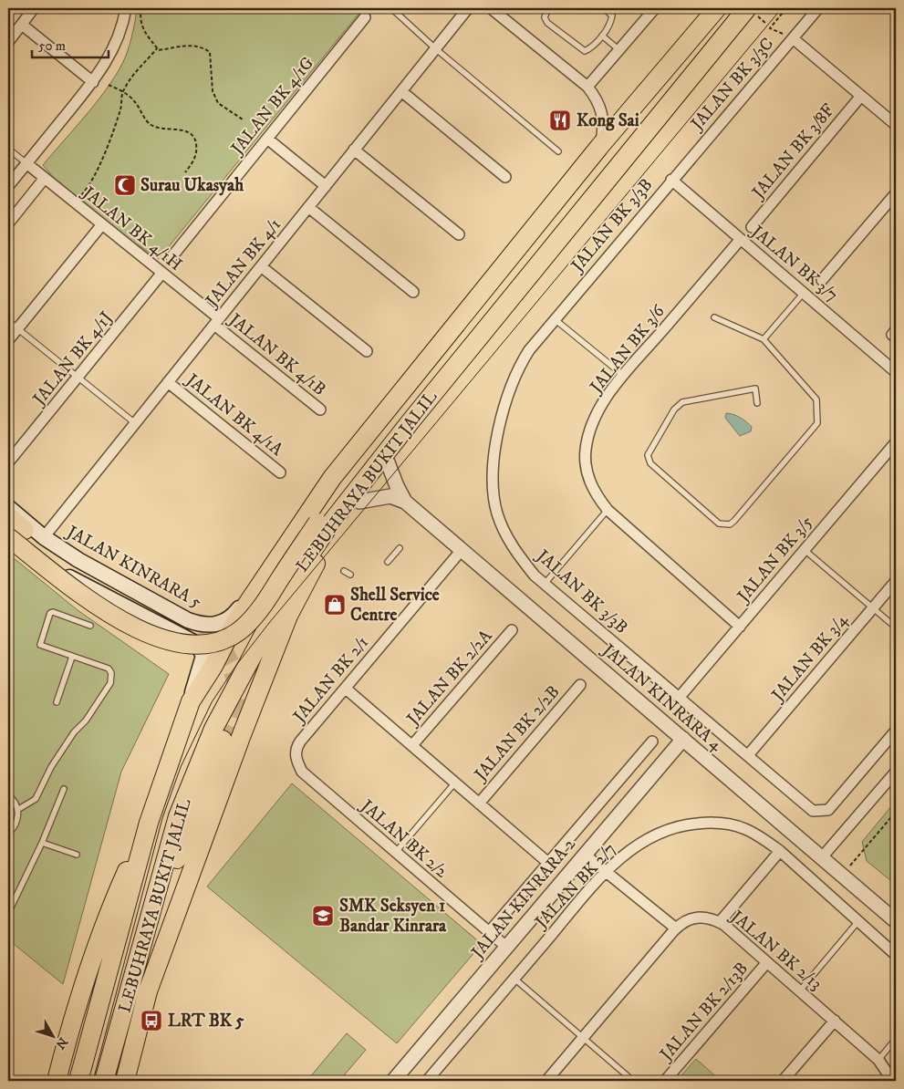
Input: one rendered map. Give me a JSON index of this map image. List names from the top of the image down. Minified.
{"streets":{"highway":["LEBUHRAYA BUKIT JALIL"],"main road":["JALAN KINRARA 5"],"street":["JALAN BK 3/3C","JALAN BK 4/1G","JALAN BK 3/8F","JALAN BK 3/3B","JALAN BK 4/1H","JALAN BK 4/1","JALAN BK 3/7","JALAN BK 3/6","JALAN BK 4/1B","JALAN BK 4/1J","JALAN BK 4/1A","JALAN BK 3/5","JALAN BK 3/4","JALAN BK 2/2A","JALAN BK 2/1","JALAN KINRARA 4","JALAN BK 2/2B","JALAN BK 2/2","JALAN BK 2/7","JALAN KINRARA 2","JALAN BK 2/13","JALAN BK 2/13B"]},"crossings":[["JALAN BK 3/3C","JALAN BK 3/3B"],["JALAN BK 3/3C","JALAN BK 3/7"],["JALAN BK 3/3B","JALAN BK 3/7"],["JALAN BK 3/3B","JALAN BK 3/5"],["JALAN BK 3/3B","JALAN BK 3/4"],["JALAN BK 4/1H","JALAN BK 4/1"],["JALAN BK 4/1H","JALAN BK 4/1B"],["JALAN BK 4/1H","JALAN BK 4/1J"],["JALAN BK 4/1","JALAN BK 4/1B"],["JALAN BK 4/1","JALAN BK 4/1A"],["JALAN BK 4/1","JALAN KINRARA 5"],["JALAN BK 3/7","JALAN BK 3/6"],["JALAN BK 3/6","JALAN BK 3/5"],["LEBUHRAYA BUKIT JALIL","JALAN KINRARA 5"],["JALAN BK 2/1","JALAN KINRARA 4"],["JALAN BK 2/1","JALAN BK 2/2"],["JALAN KINRARA 4","JALAN KINRARA 2"],["JALAN BK 2/2","JALAN KINRARA 2"],["JALAN BK 2/13","JALAN BK 2/13B"]],"places":{"restaurant":["Kong Sai"],"mosque":["Surau Ukasyah"],"shop":["Shell Service Centre"],"school or university":["SMK Seksyen 1 Bandar Kinrara"],"bus stop":["LRT BK 5"]},"scale_bar":"50 m","north":"bottom right"}
